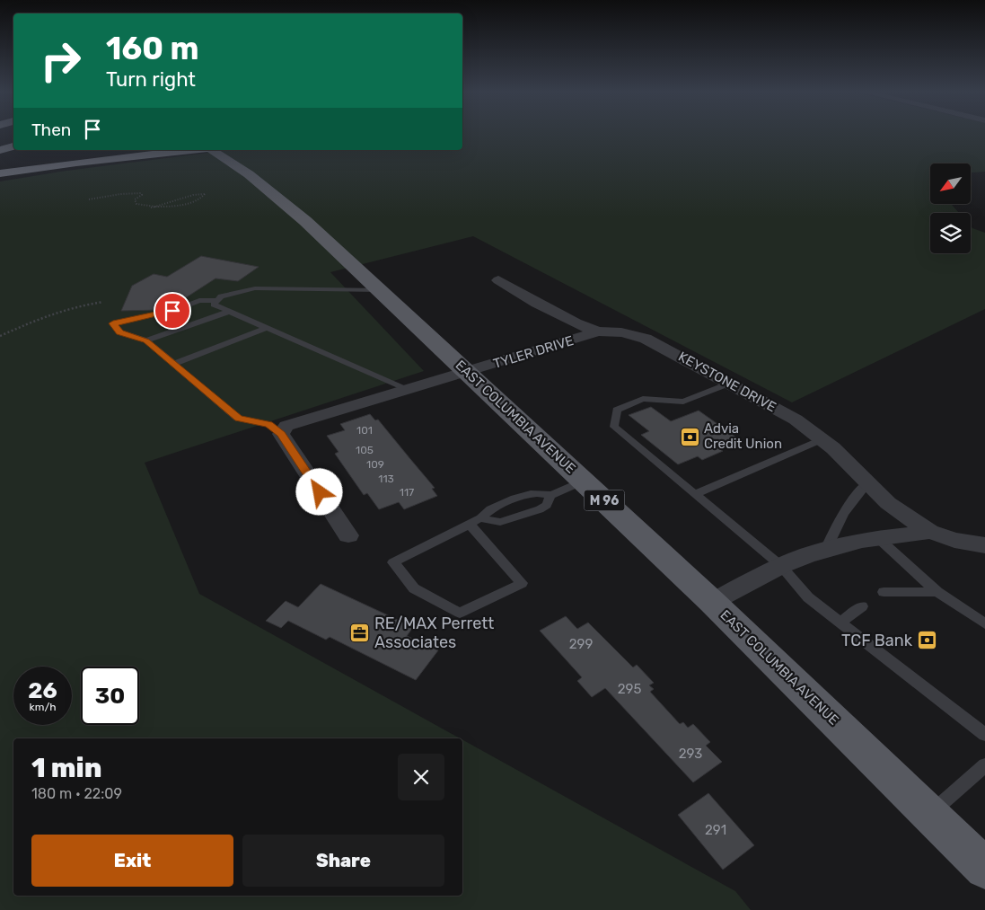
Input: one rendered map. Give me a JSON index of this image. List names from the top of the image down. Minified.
{"streets":{"main road":["EAST COLUMBIA AVENUE","M 96"],"street":["TYLER DRIVE","KEYSTONE DRIVE"]},"crossings":[["TYLER DRIVE","KEYSTONE DRIVE"],["TYLER DRIVE","EAST COLUMBIA AVENUE"]],"places":{"bank":["Advia Credit Union","TCF Bank"],"office":["RE/MAX Perrett Associates"]},"house_numbers":["101","105","109","113","117","299","295","293","291"],"north":"bottom left","page":{"turn":["160 m","Turn right"],"then":"Then","speed":"26 km/h","limit":"30","heading":["1 min","180 m · 22:09"],"buttons":["Exit","Share"]}}
